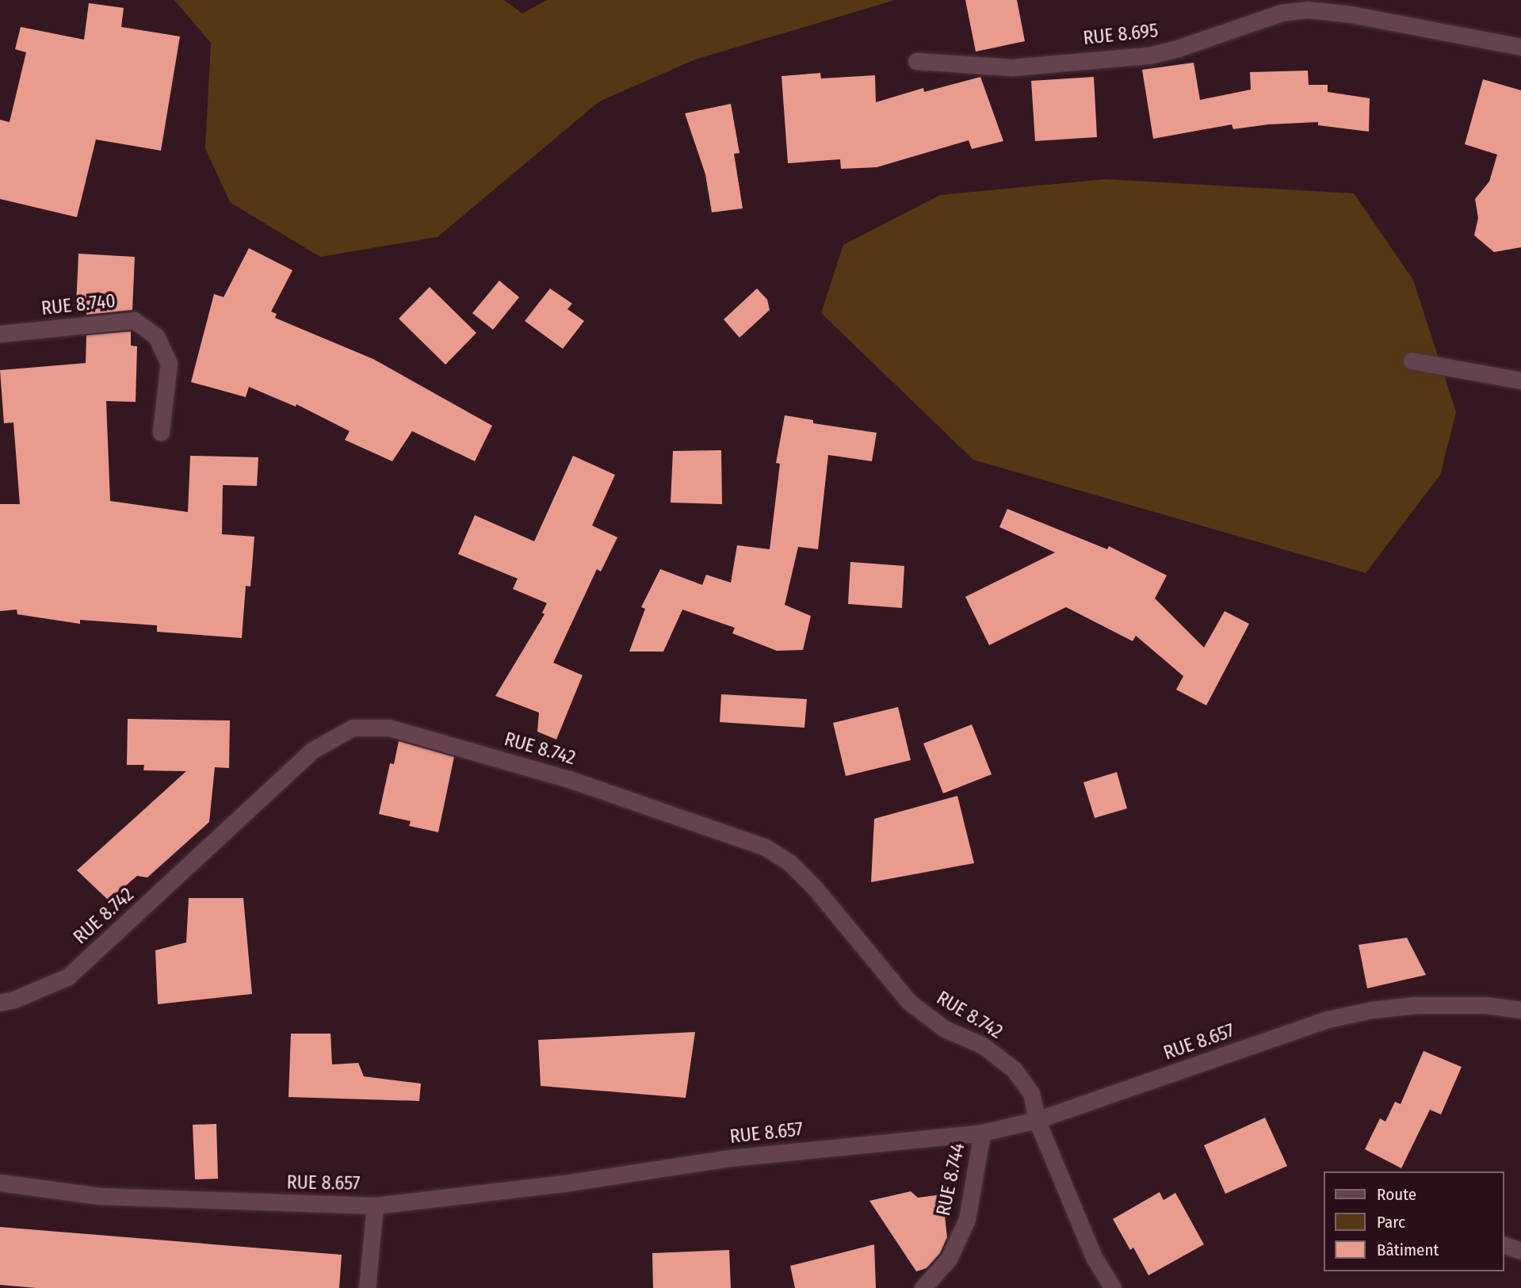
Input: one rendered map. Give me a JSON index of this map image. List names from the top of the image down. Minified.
{"streets":{"street":["RUE 8.695","RUE 8.740","RUE 8.742","RUE 8.657","RUE 8.744"]},"crossings":[["RUE 8.742","RUE 8.657"],["RUE 8.657","RUE 8.744"]],"legend":["Route","Parc","Bâtiment"]}
